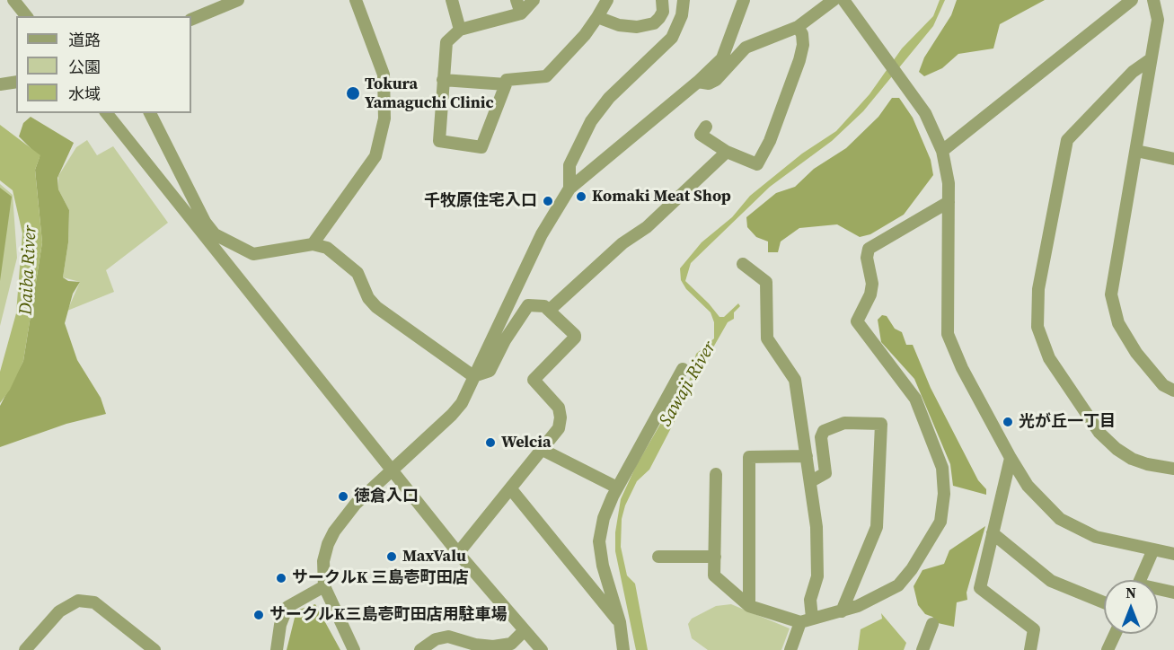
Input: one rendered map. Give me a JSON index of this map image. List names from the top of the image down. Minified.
{"water":["Daiba River","Sawaji River"],"places":["Tokura Yamaguchi Clinic","Komaki Meat Shop","千牧原住宅入口","光が丘一丁目","Welcia","徳倉入口","MaxValu","サークルK 三島壱町田店","サークルK三島壱町田店用駐車場"],"legend":["道路","公園","水域"],"north":"top"}
